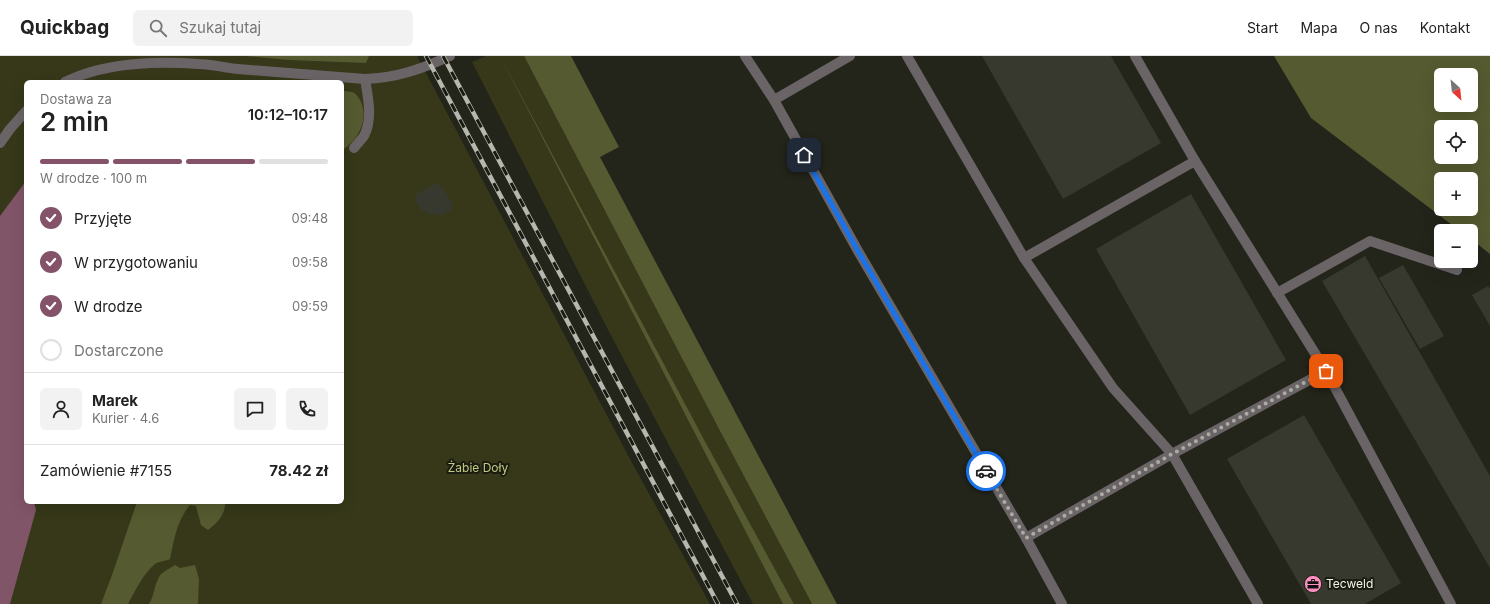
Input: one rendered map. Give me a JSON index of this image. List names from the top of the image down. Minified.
{"parks":["Żabie Doły"],"places":{"office":["Tecweld"]},"north":"bottom right","page":{"header":"Quickbag","search":"Szukaj tutaj","nav":["Start","Mapa","O nas","Kontakt"],"map_buttons":["+","−"],"heading":["2 min","Dostawa za","10:12–10:17"],"panel":["Marek","Kurier · 4.6","Zamówienie #7155","78.42 zł"],"bar":"W drodze · 100 m","list":[["Przyjęte","09:48"],["W przygotowaniu","09:58"],["W drodze","09:59"],"Dostarczone"]}}
